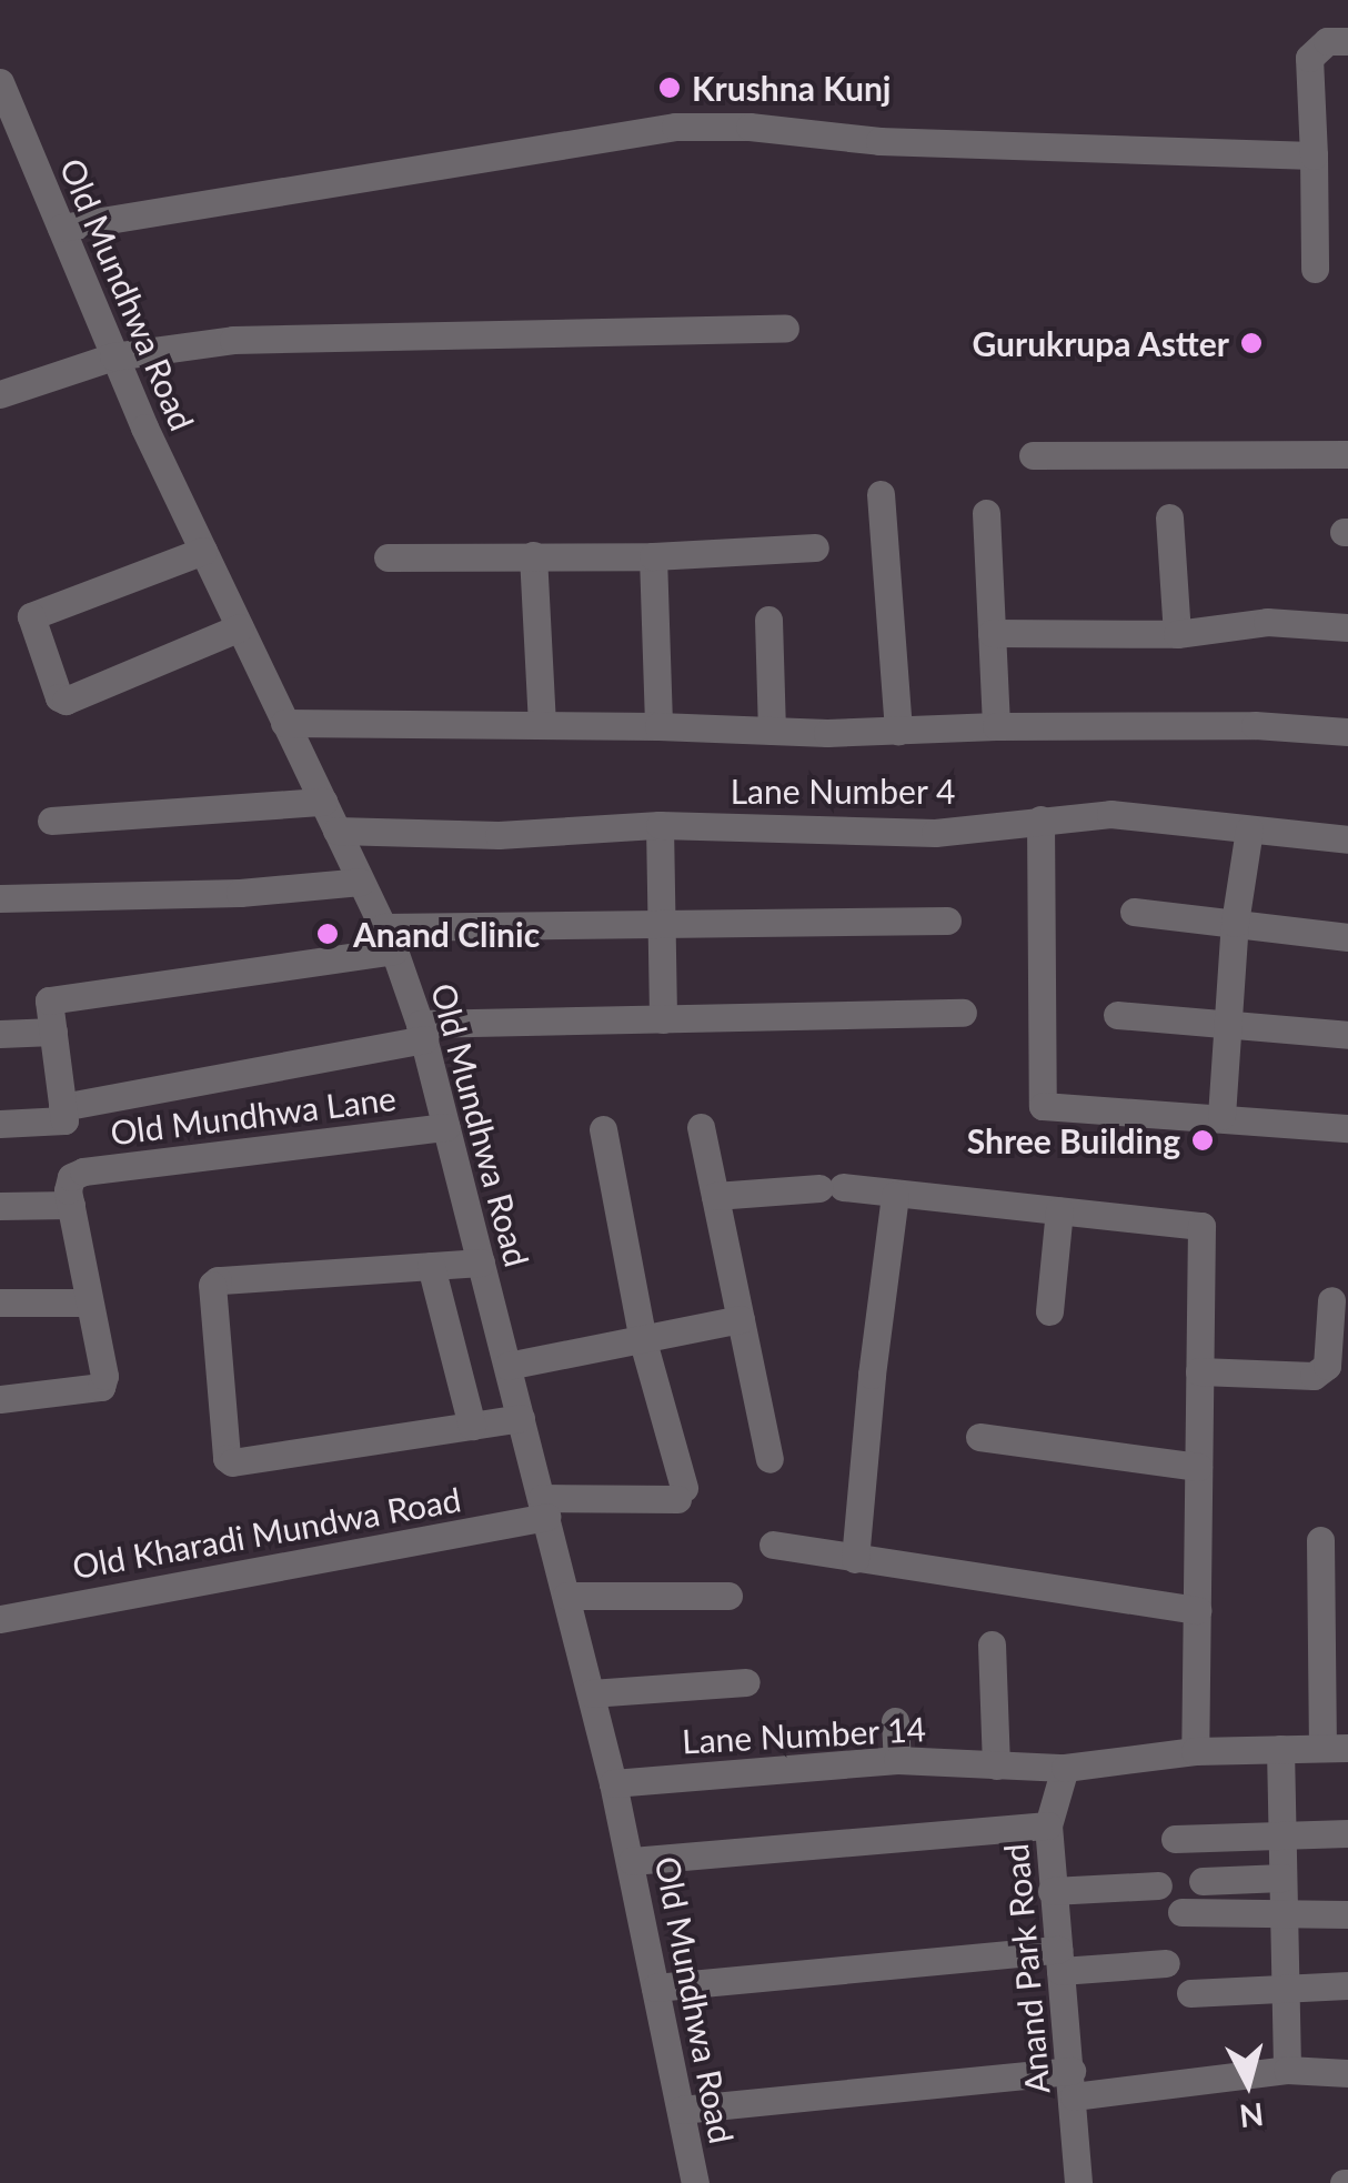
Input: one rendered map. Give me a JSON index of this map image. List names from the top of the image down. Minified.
{"streets":{"street":["Old Mundhwa Road","Lane Number 4","Old Mundhwa Lane","Old Kharadi Mundwa Road","Lane Number 14","Anand Park Road"]},"crossings":[["Old Mundhwa Road","Lane Number 4"],["Old Mundhwa Road","Old Mundhwa Lane"],["Old Mundhwa Road","Old Kharadi Mundwa Road"],["Old Mundhwa Road","Lane Number 14"],["Lane Number 14","Anand Park Road"]],"places":["Krushna Kunj","Gurukrupa Astter","Anand Clinic","Shree Building"],"north":"bottom"}
